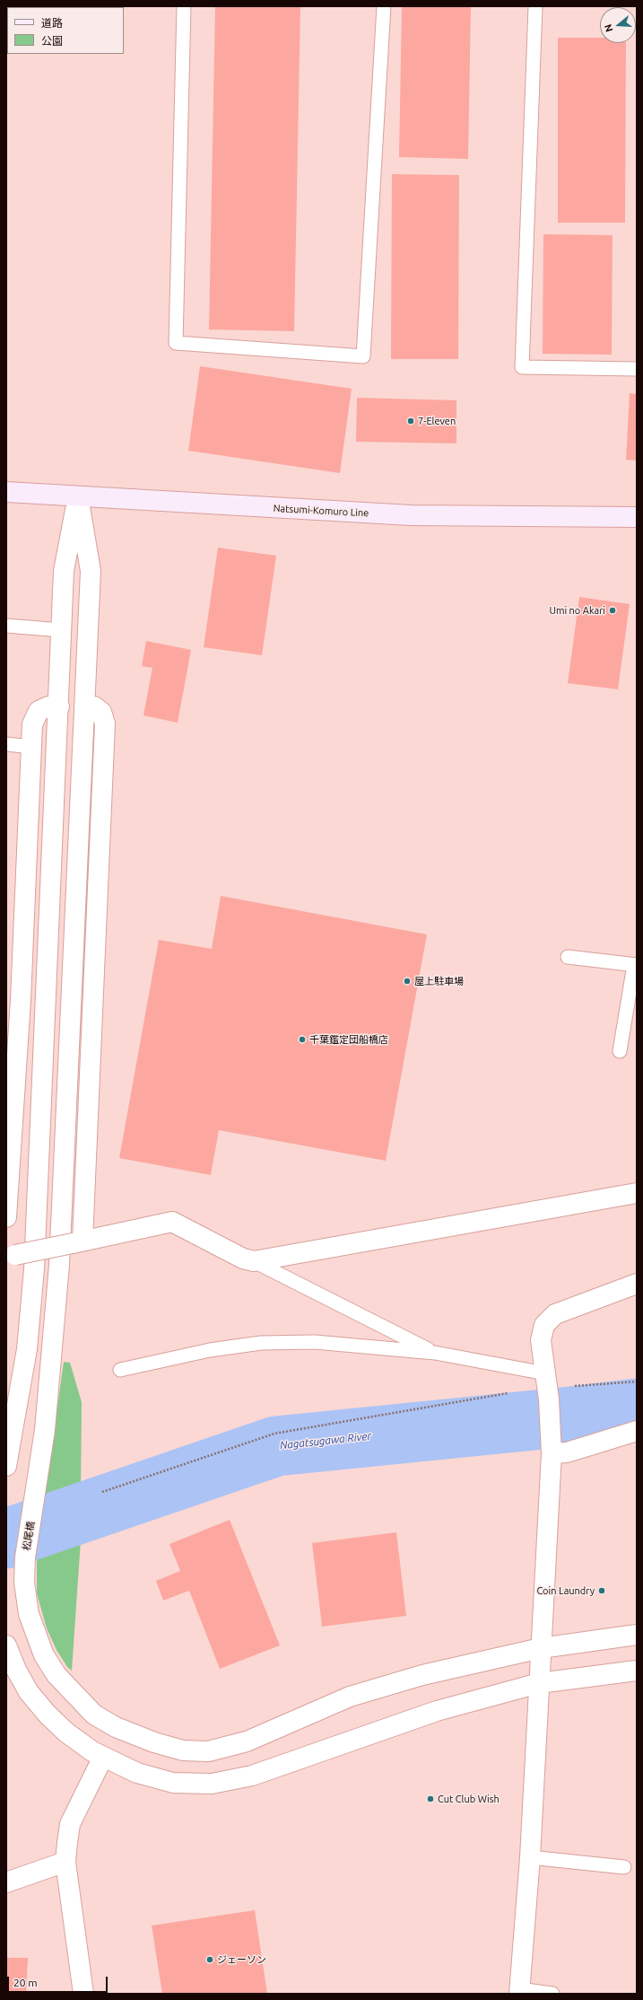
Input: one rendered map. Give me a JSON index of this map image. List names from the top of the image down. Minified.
{"streets":{"main road":["Natsumi-Komuro Line"],"street":["松尾橋"]},"crossings":[["Natsumi-Komuro Line","松尾橋"]],"water":["Nagatsugawa River"],"places":["7-Eleven","Umi no Akari","屋上駐車場","千葉鑑定団船橋店","Coin Laundry","Cut Club Wish","ジェーソン"],"legend":["道路","公園"],"scale_bar":"20 m","north":"left"}
